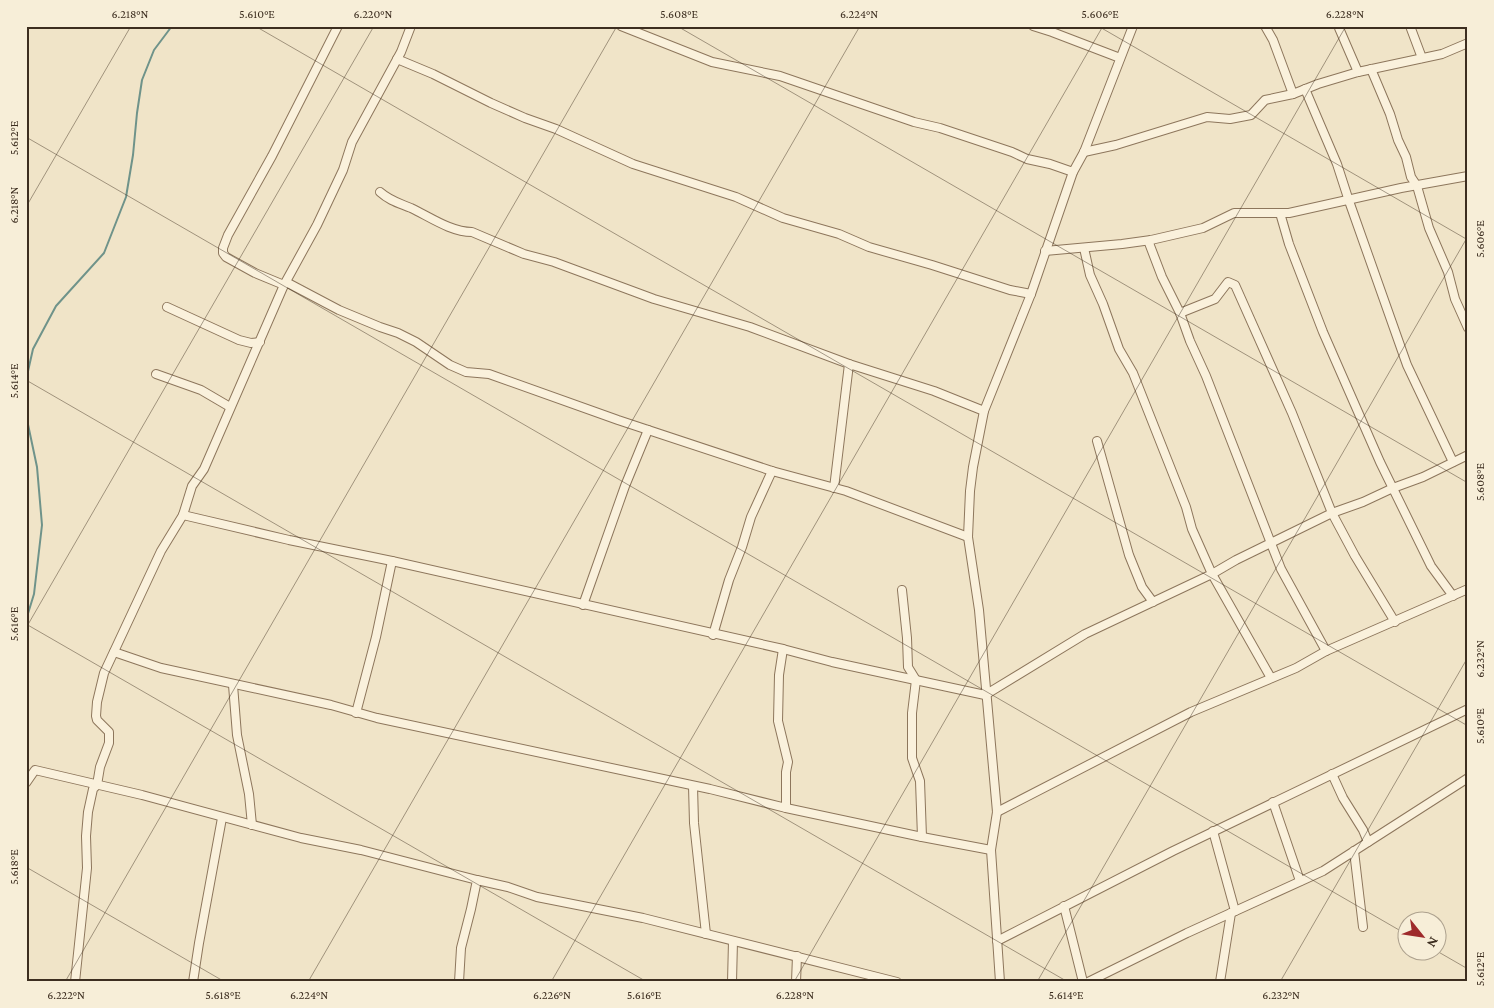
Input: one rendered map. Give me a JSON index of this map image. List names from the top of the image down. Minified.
{"north":"bottom right","coordinates":["6.218°N","5.610°E","6.220°N","5.608°E","6.224°N","5.606°E","6.228°N","5.612°E","5.614°E","5.616°E","6.232°N","5.618°E","6.222°N","6.226°N"]}
